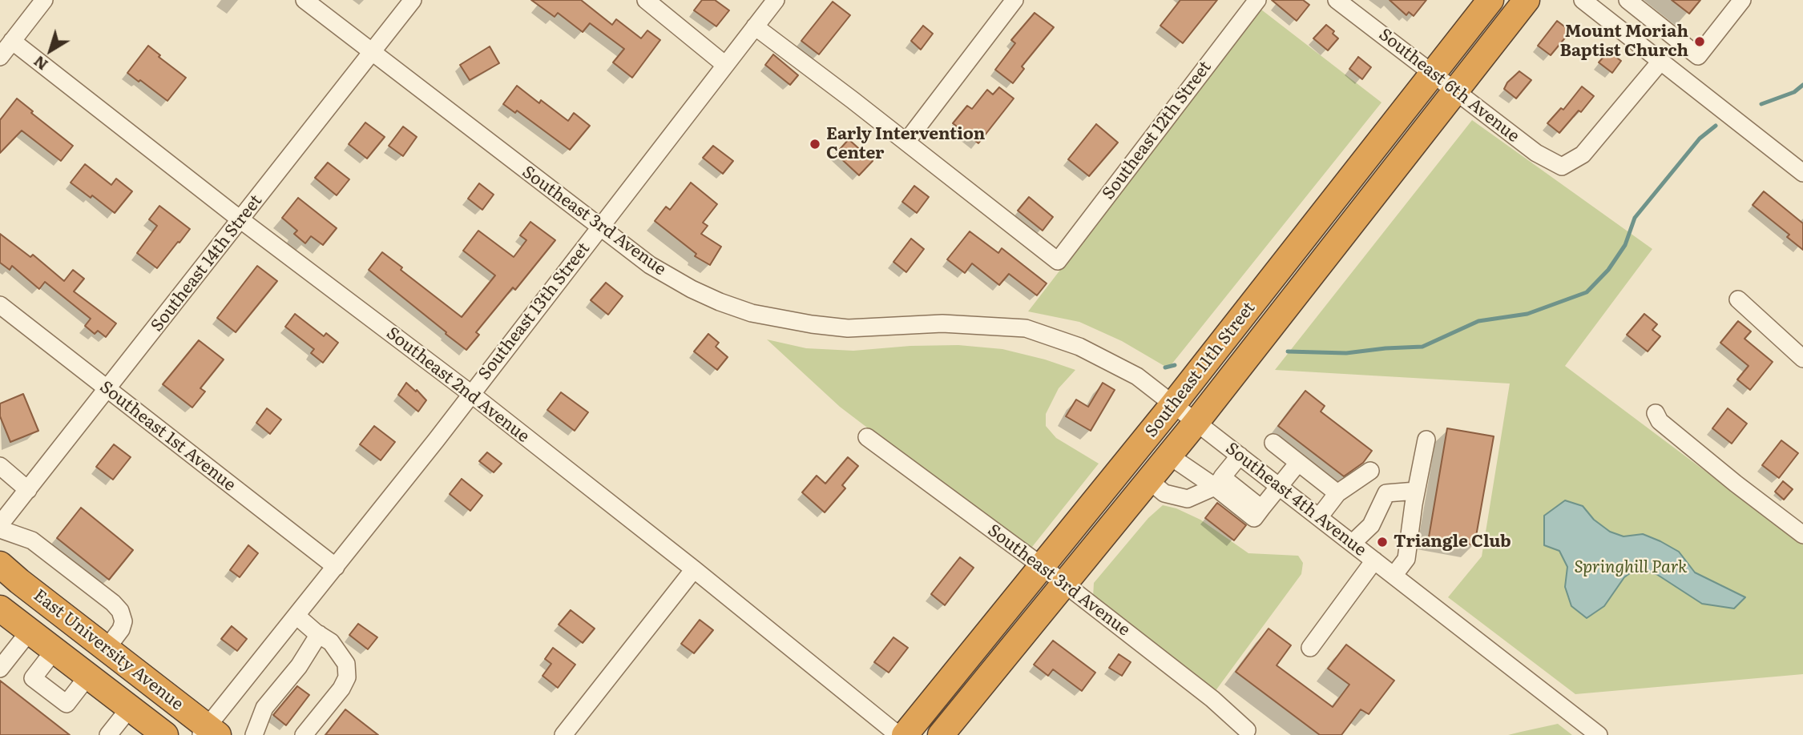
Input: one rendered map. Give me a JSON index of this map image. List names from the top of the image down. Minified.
{"streets":{"highway":["Southeast 11th Street","East University Avenue"],"street":["Southeast 6th Avenue","Southeast 12th Street","Southeast 3rd Avenue","Southeast 14th Street","Southeast 13th Street","Southeast 2nd Avenue","Southeast 1st Avenue","Southeast 4th Avenue"]},"crossings":[["Southeast 6th Avenue","Southeast 11th Street"],["Southeast 3rd Avenue","Southeast 14th Street"],["Southeast 3rd Avenue","Southeast 13th Street"],["Southeast 3rd Avenue","Southeast 11th Street"],["Southeast 3rd Avenue","Southeast 4th Avenue"],["Southeast 14th Street","Southeast 2nd Avenue"],["Southeast 14th Street","Southeast 1st Avenue"],["Southeast 13th Street","Southeast 2nd Avenue"],["Southeast 13th Street","Southeast 1st Avenue"],["Southeast 13th Street","East University Avenue"],["Southeast 11th Street","Southeast 4th Avenue"]],"parks":["Springhill Park"],"places":["Mount Moriah Baptist Church","Early Intervention Center","Triangle Club"],"north":"bottom left"}
